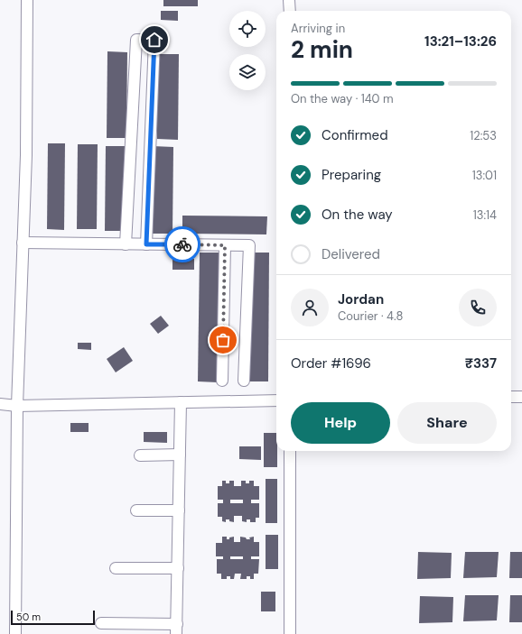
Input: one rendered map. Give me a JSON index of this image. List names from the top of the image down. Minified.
{"scale_bar":"50 m","page":{"heading":["2 min","Arriving in","13:21–13:26"],"panel":["Jordan","Courier · 4.8","Order #1696","₹337"],"bar":"On the way · 140 m","list":[["Confirmed","12:53"],["Preparing","13:01"],["On the way","13:14"],"Delivered"],"buttons":["Help","Share"],"scale":"50 m"}}
